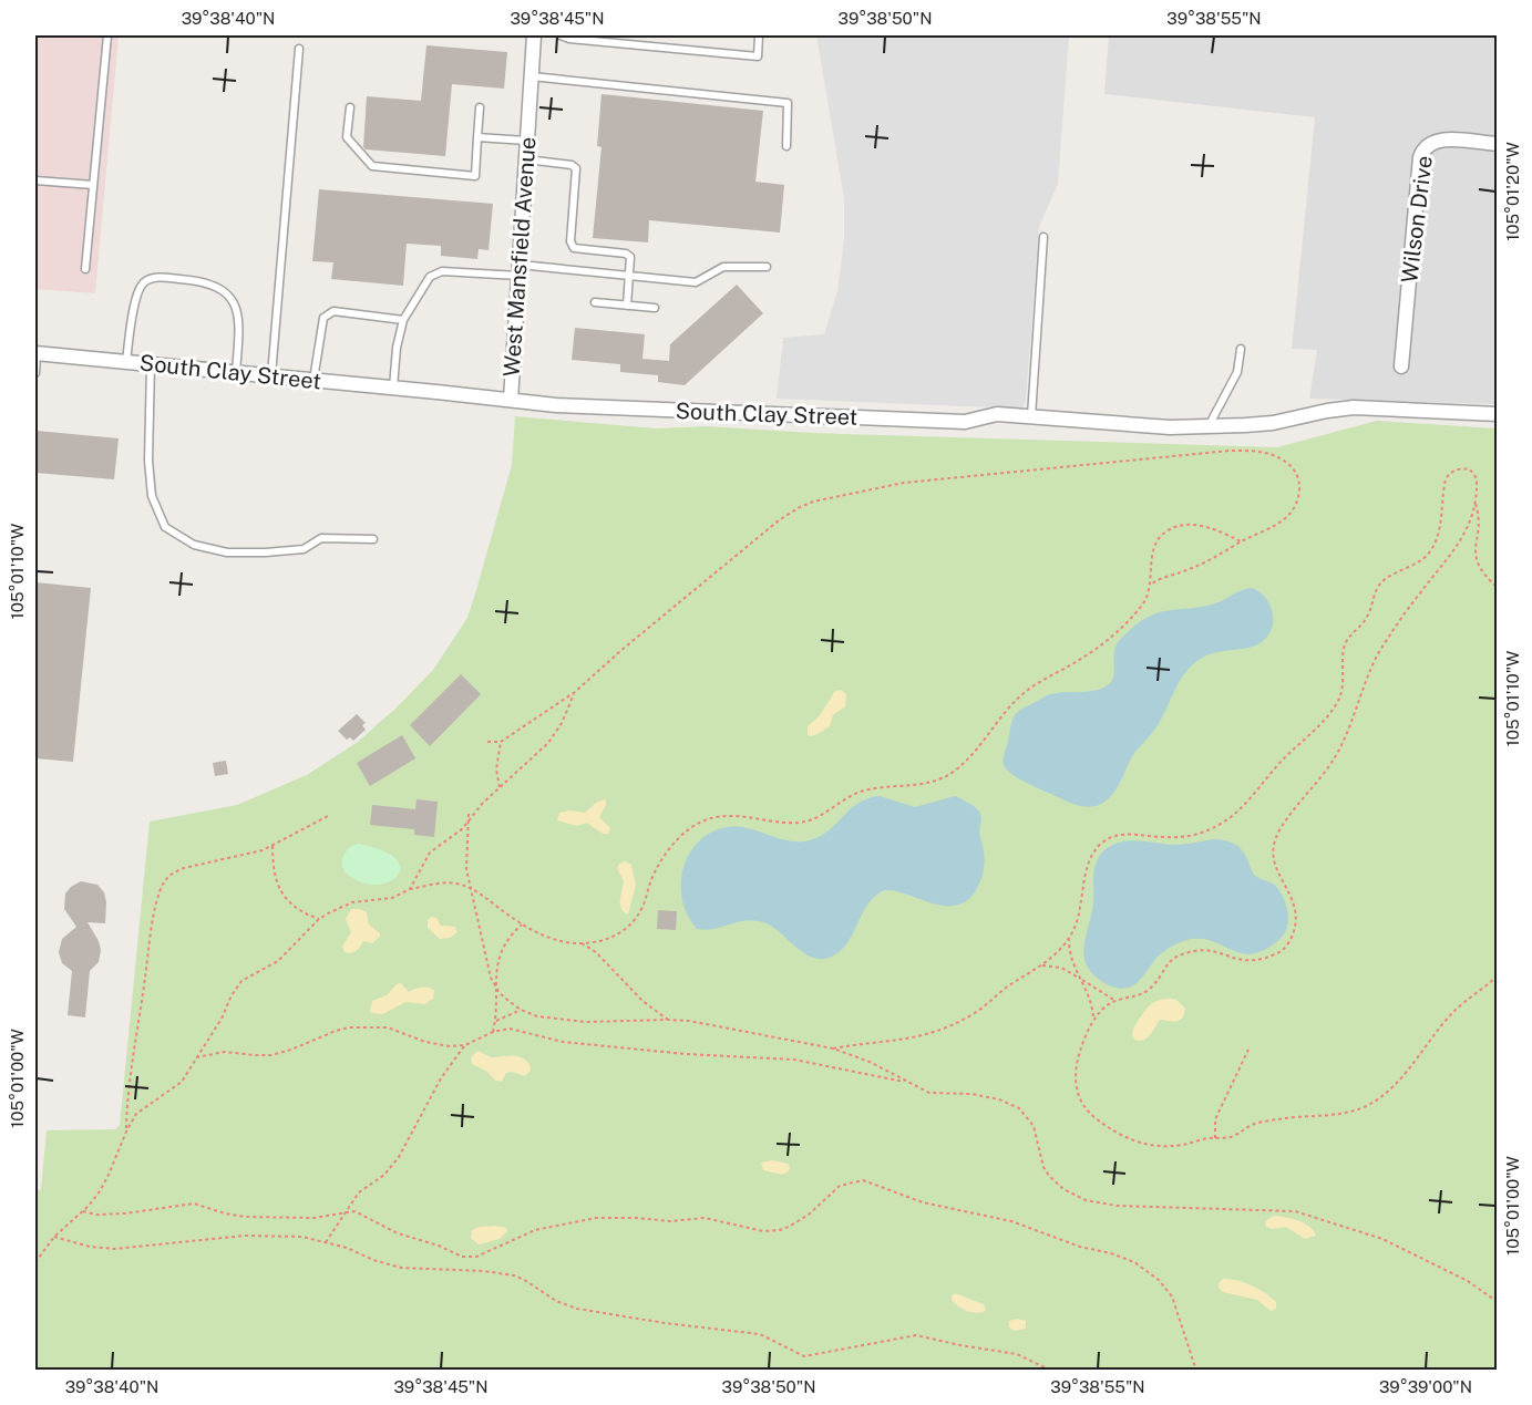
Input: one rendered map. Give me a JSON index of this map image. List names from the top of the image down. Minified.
{"streets":{"street":["Wilson Drive","West Mansfield Avenue","South Clay Street"]},"crossings":[["West Mansfield Avenue","South Clay Street"]],"coordinates":["39°38'40\"N","39°38'45\"N","39°38'50\"N","39°38'55\"N","105°01'20\"W","105°01'10\"W","105°01'00\"W","39°39'00\"N"]}
